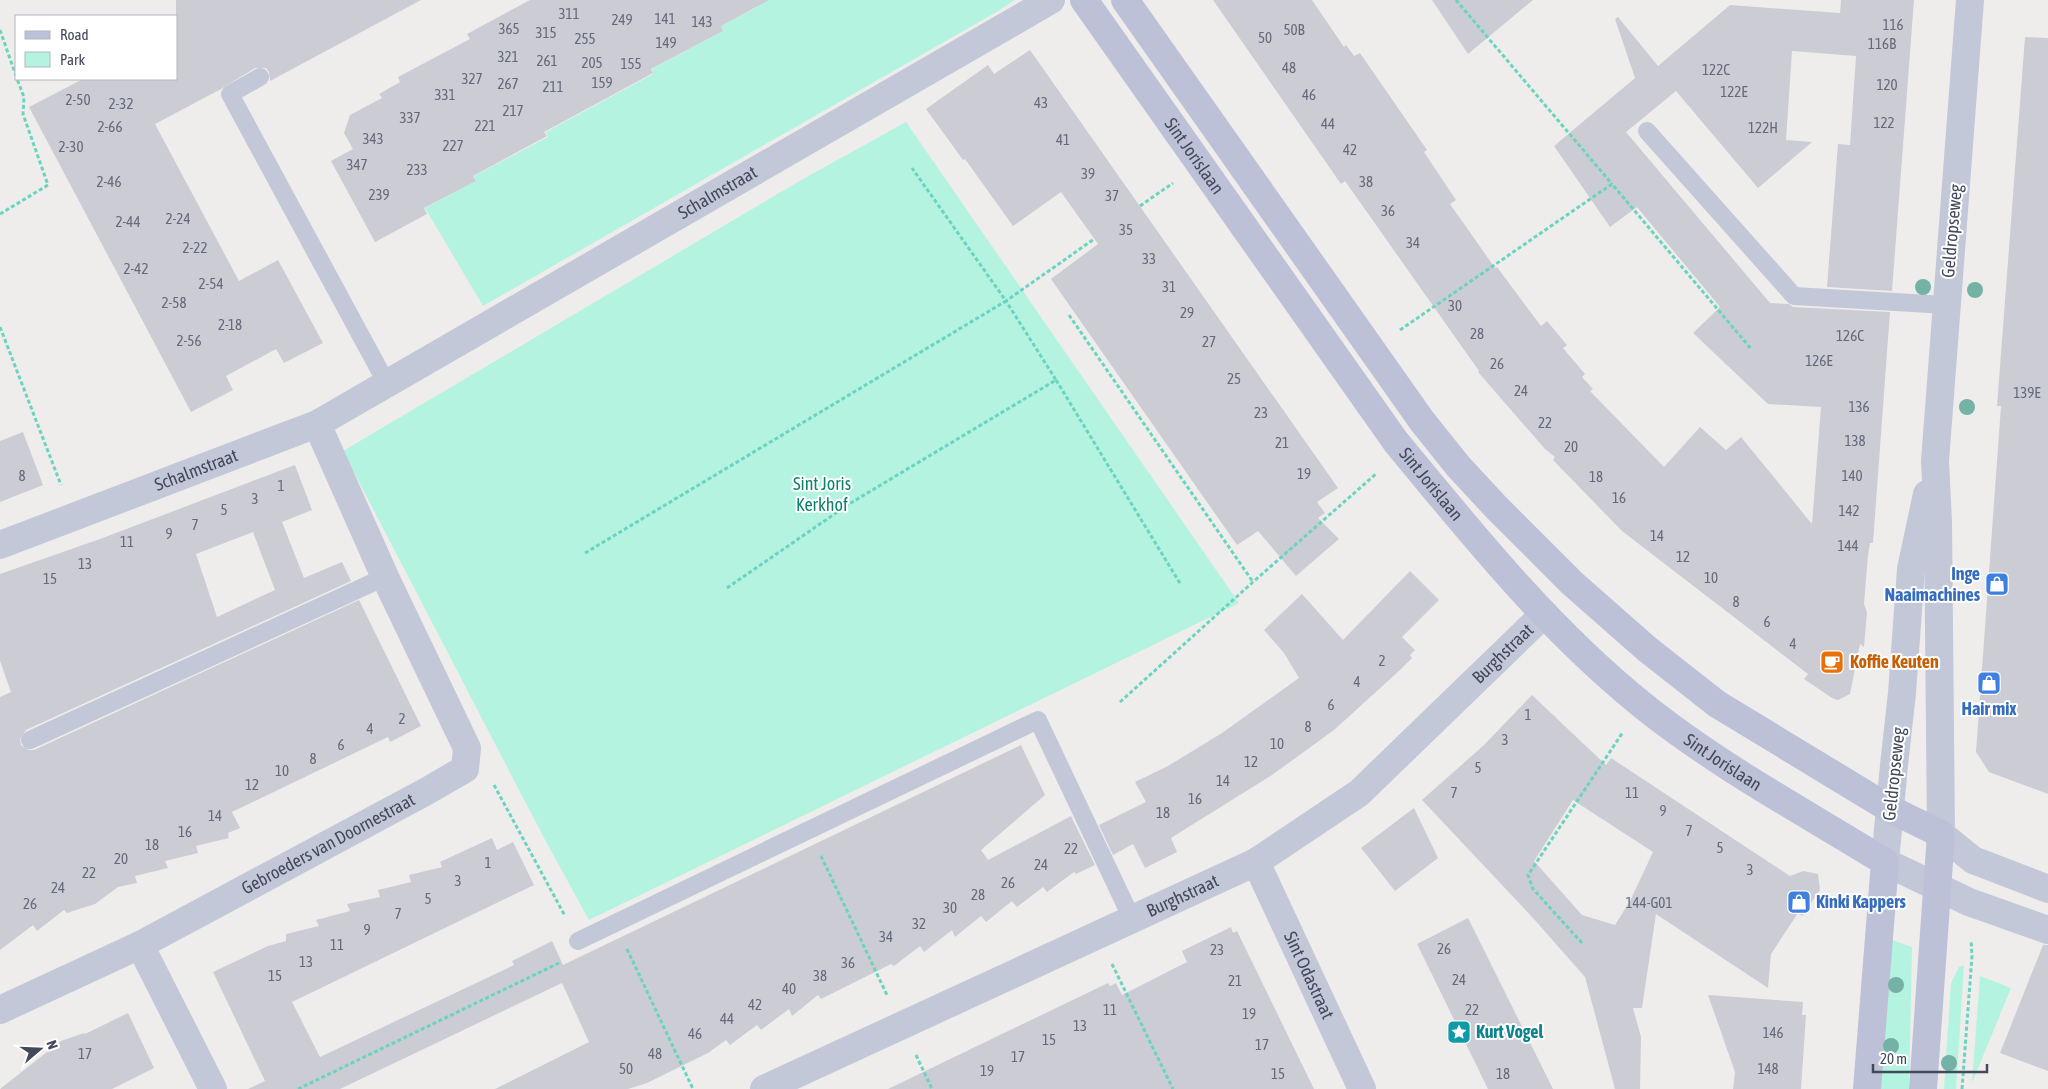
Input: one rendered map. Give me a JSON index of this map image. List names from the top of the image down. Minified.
{"streets":{"main road":["Sint Jorislaan","Geldropseweg"],"street":["Schalmstraat","Burghstraat","Gebroeders van Doornestraat","Sint Odastraat"]},"crossings":[["Sint Jorislaan","Geldropseweg"],["Sint Jorislaan","Burghstraat"],["Burghstraat","Sint Odastraat"]],"parks":["Sint Joris Kerkhof"],"places":{"shop":["Inge Naaimachines","Hair mix","Kinki Kappers"],"cafe":["Koffie Keuten"],"place":["Kurt Vogel"]},"house_numbers":["311","141","249","143","116","365","50B","315","50","255","149","116B","321","261","205","155","48","122C","327","159","267","120","211","122E","331","46","2-50","43","2-32","217","337","122","44","221","2-66","122H","343","41","227","2-30","42","347","233","39","2-46","38","239","37","36","2-24","2-44","35","34","2-22","33","2-42","2-54","31","2-58","30","29","2-18","28","126C","2-56","27","126E","26","25","24","139E","136","23","22","138","21","20","19","8","140","18","1","16","3","5","142","7","9","14","11","144","12","13","10","15","8","6","4","2","4","6","1","2","8","4","3","10","6","8","12","5","10","14","12","7","11","16","9","18","14","7","16","18","5","22","20","1","24","3","22","3","26","24","28","5","144-G01","26","30","7","32","9","34","11","26","23","13","36","15","38","24","21","40","42","11","22","19","44","13","146","46","15","17","17","48","17","50","148","19","15","18"],"legend":["Road","Park"],"scale_bar":"20 m","north":"right"}
